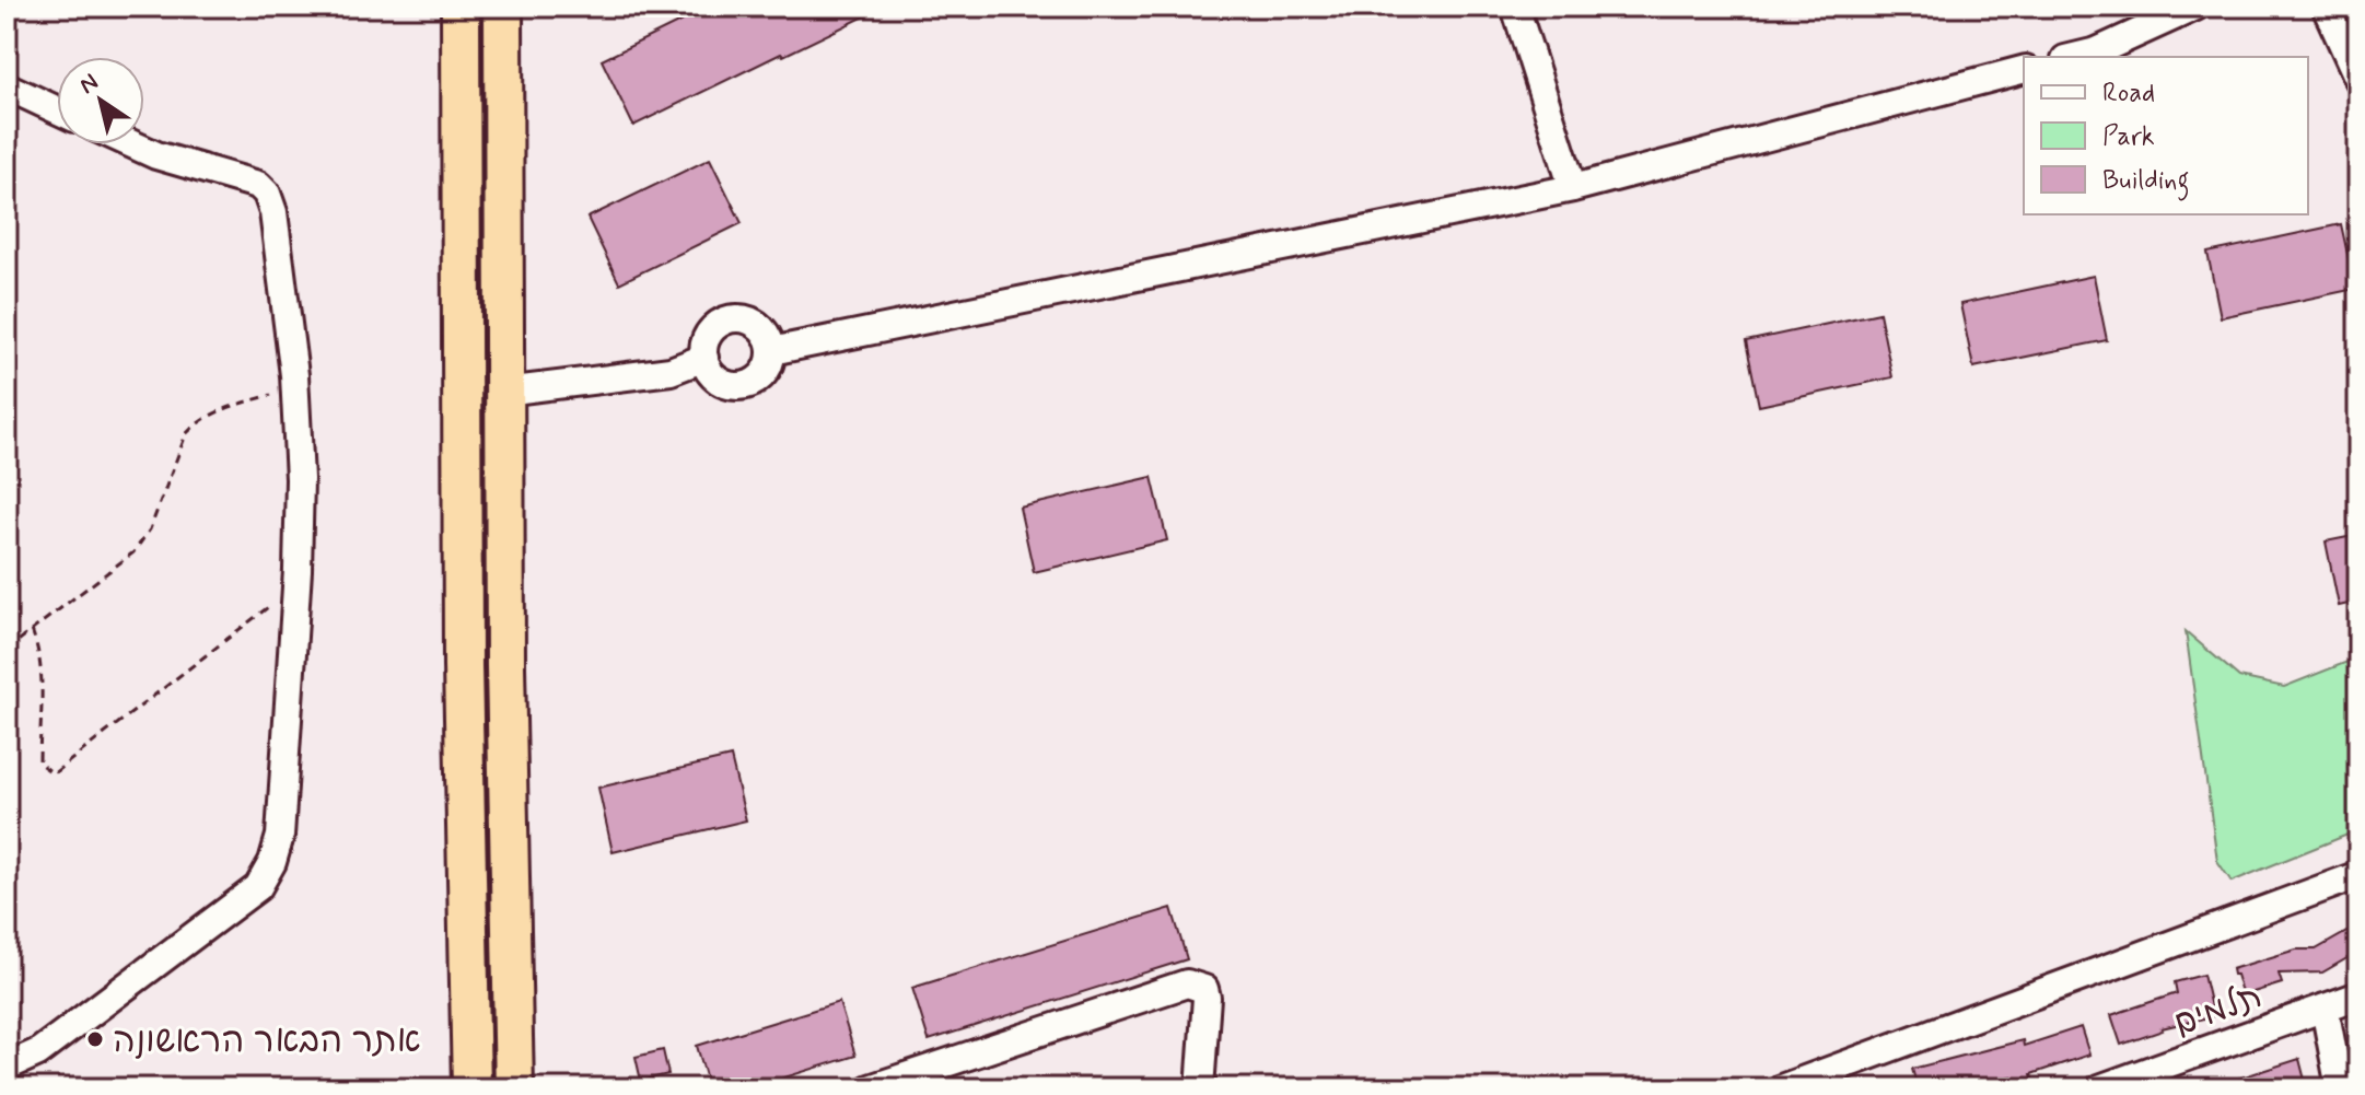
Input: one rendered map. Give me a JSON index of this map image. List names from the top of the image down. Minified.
{"streets":{"street":["תלמים"]},"places":["אתר הבאר הראשונה"],"legend":["Road","Park","Building"],"north":"top left"}
